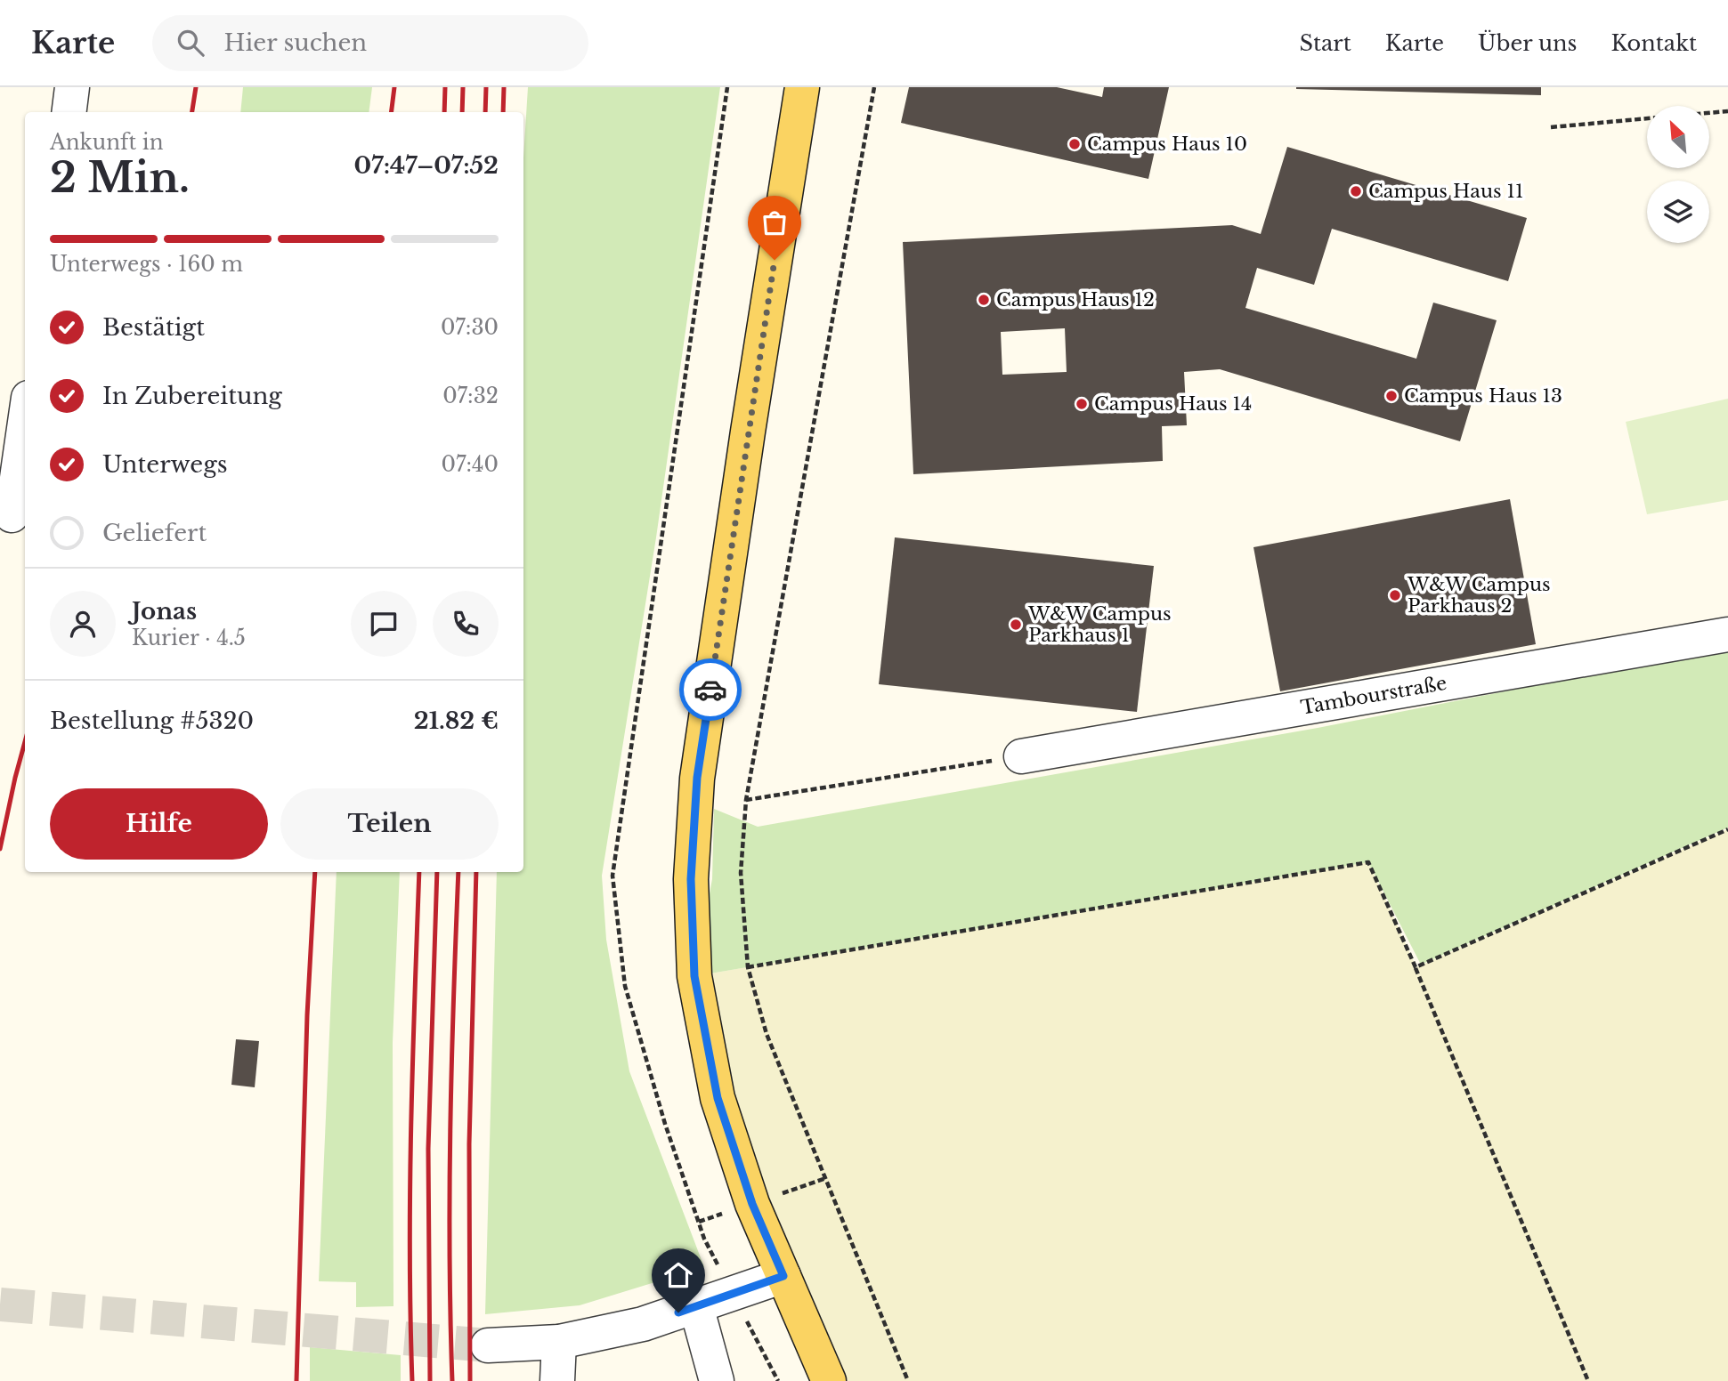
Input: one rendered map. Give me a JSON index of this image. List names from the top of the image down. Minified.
{"streets":{"street":["Tambourstraße"]},"places":["Campus Haus 10","Campus Haus 11","Campus Haus 12","Campus Haus 13","Campus Haus 14","W&W Campus Parkhaus 2","W&W Campus Parkhaus 1"],"north":"top left","page":{"header":"Karte","search":"Hier suchen","nav":["Start","Karte","Über uns","Kontakt"],"heading":["2 Min.","Ankunft in","07:47–07:52"],"panel":["Jonas","Kurier · 4.5","Bestellung #5320","21.82 €"],"bar":"Unterwegs · 160 m","list":[["Bestätigt","07:30"],["In Zubereitung","07:32"],["Unterwegs","07:40"],"Geliefert"],"buttons":["Hilfe","Teilen"]}}
